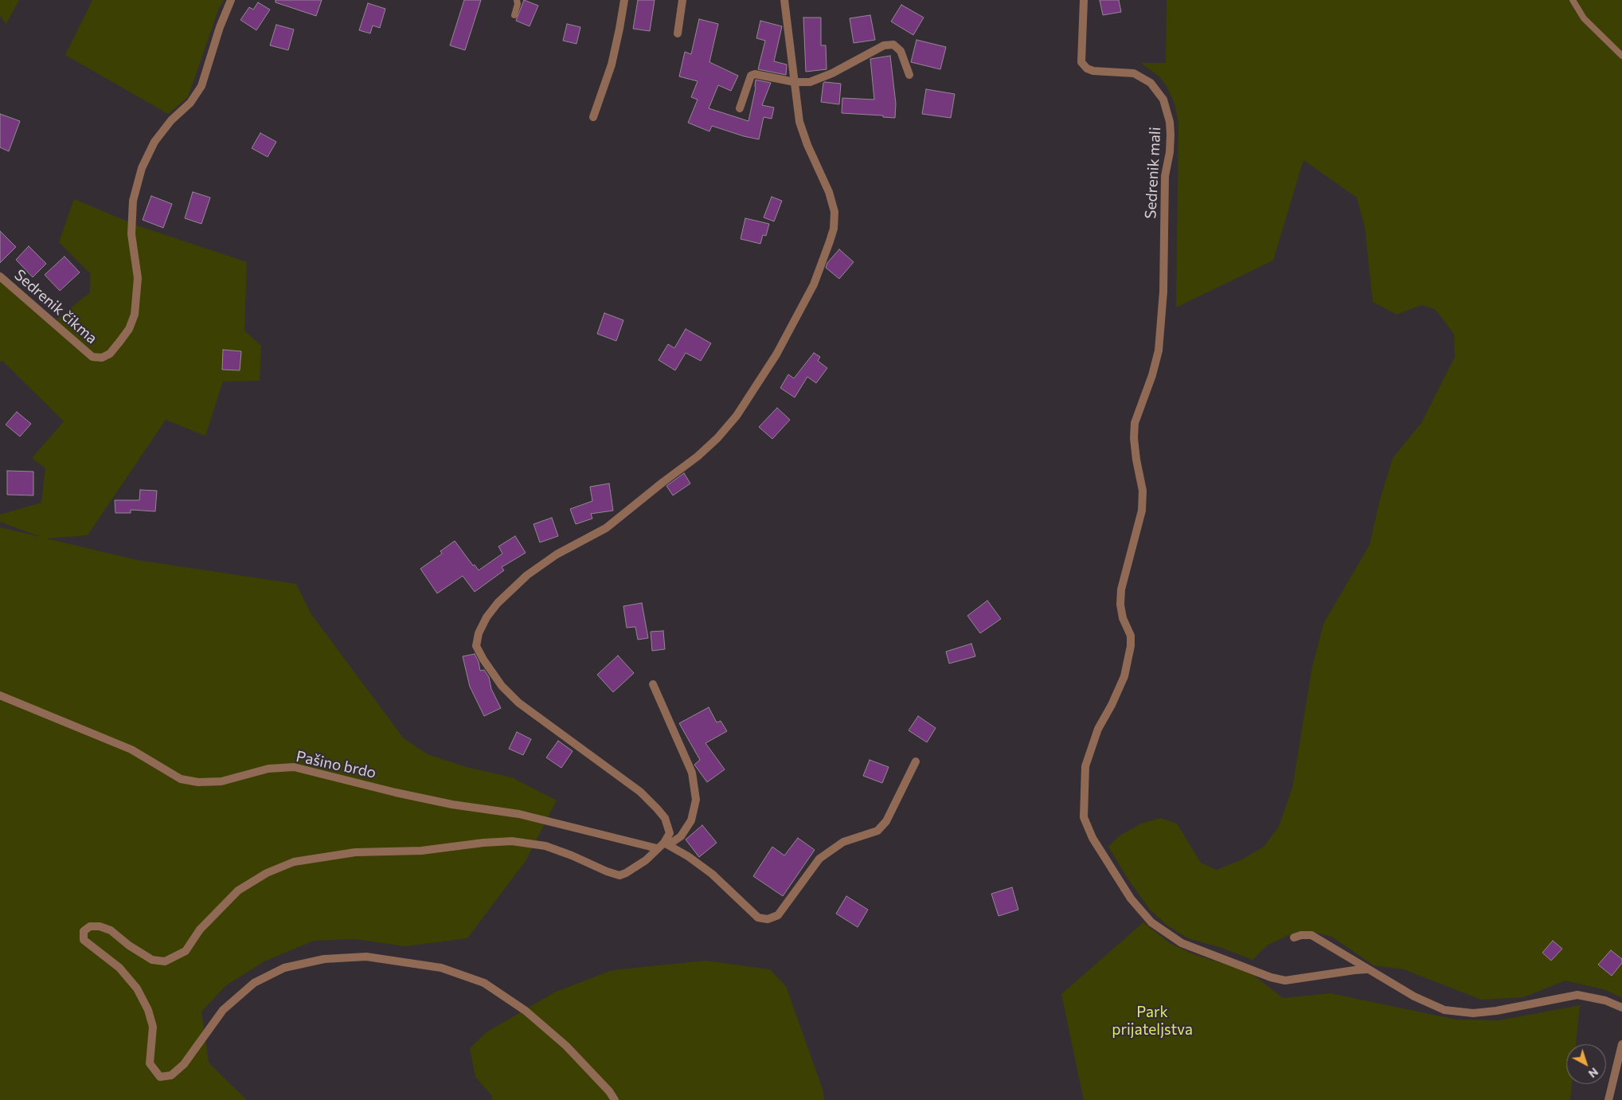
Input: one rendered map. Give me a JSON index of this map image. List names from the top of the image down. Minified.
{"streets":{"street":["Sedrenik mali","Sedrenik čikma","Pašino brdo"]},"parks":["Park prijateljstva"],"north":"bottom right"}
